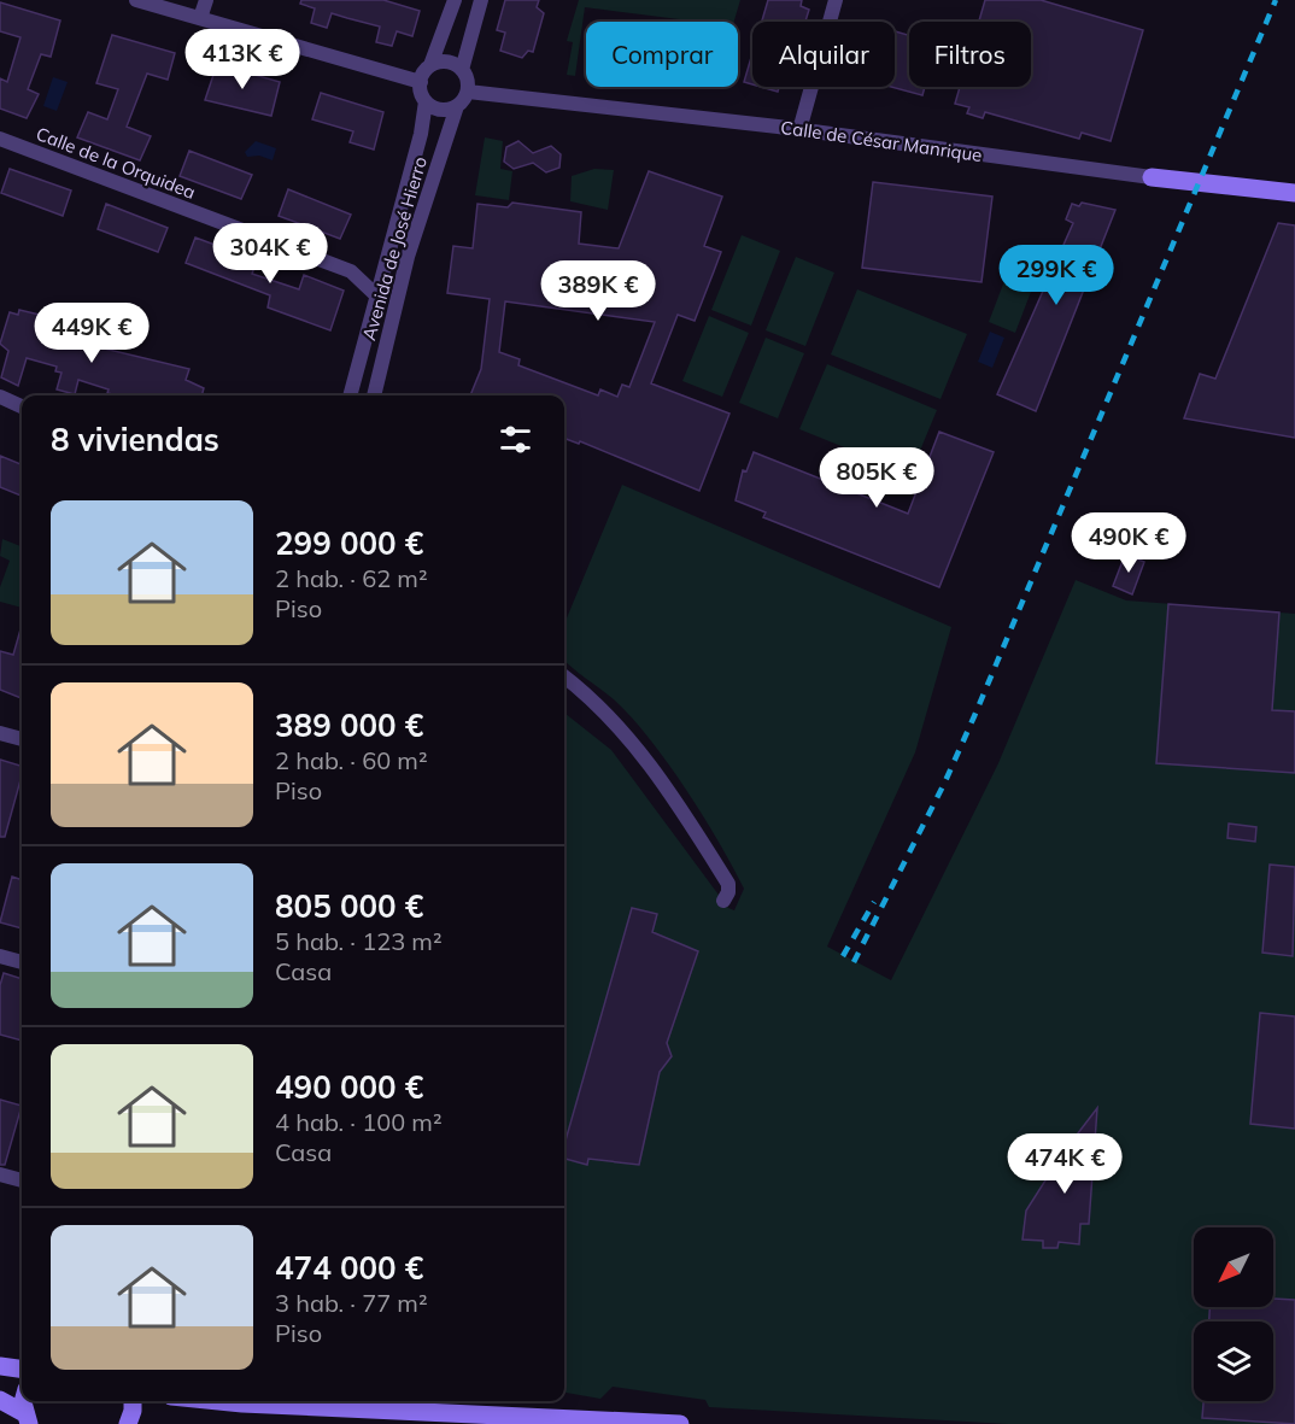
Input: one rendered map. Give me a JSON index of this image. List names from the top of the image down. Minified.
{"streets":{"main road":["Calle de César Manrique"],"street":["Calle de la Orquidea","Avenida de José Hierro"]},"crossings":[["Calle de César Manrique","Avenida de José Hierro"],["Calle de la Orquidea","Avenida de José Hierro"]],"north":"bottom left","page":{"chip":["Comprar","Alquilar","Filtros"],"price":["413K €","304K €","299K €","389K €","449K €","805K €","490K €","474K €"],"heading":"8 viviendas","list":[{"name":"299 000 €","note":"2 hab. · 62 m² · Piso"},{"name":"389 000 €","note":"2 hab. · 60 m² · Piso"},{"name":"805 000 €","note":"5 hab. · 123 m² · Casa"},{"name":"490 000 €","note":"4 hab. · 100 m² · Casa"},{"name":"474 000 €","note":"3 hab. · 77 m² · Piso"}]}}
